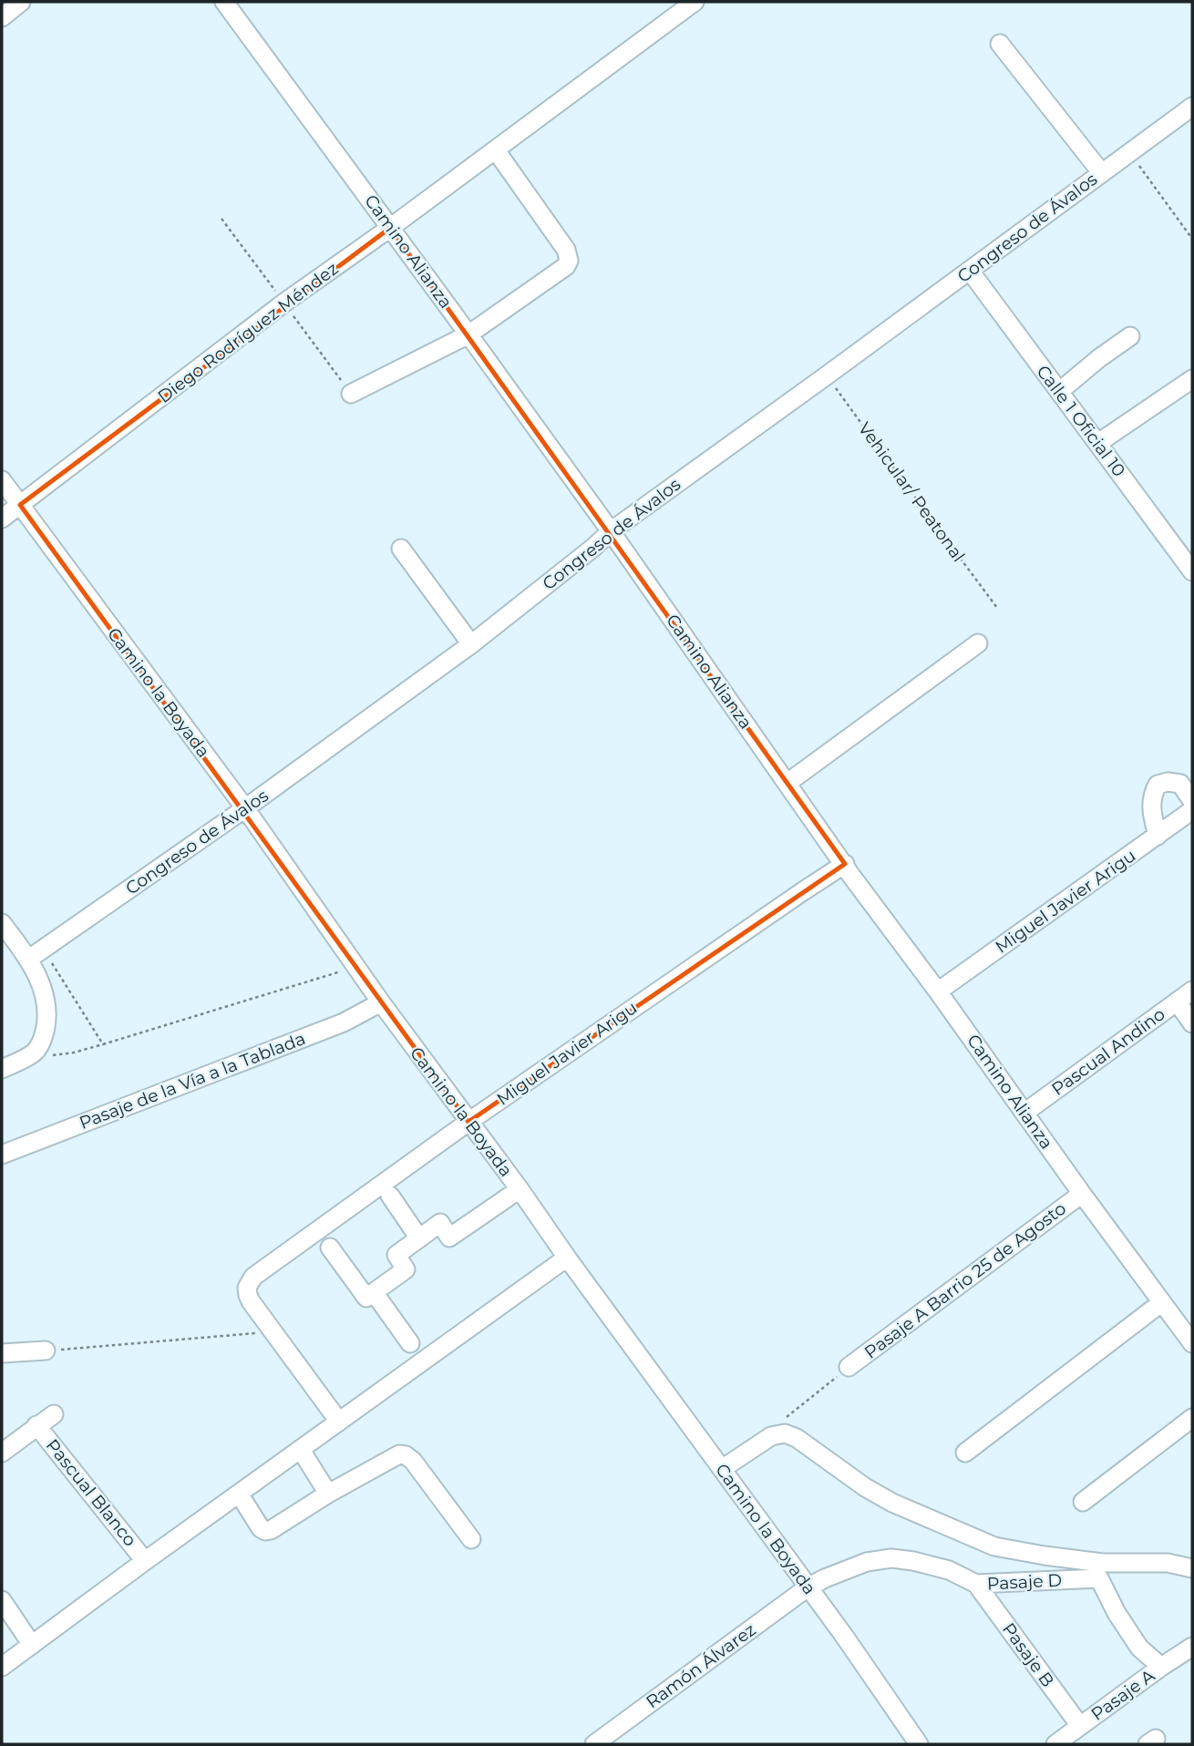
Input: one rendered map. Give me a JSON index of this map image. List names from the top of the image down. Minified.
{"streets":{"street":["Congreso de Ávalos","Camino Alianza","Diego Rodríguez Méndez","Calle 1 Oficial 10","Camino la Boyada","Miguel Javier Arigu","Pascual Andino","Pasaje de la Vía a la Tablada","Pasaje A Barrio 25 de Agosto","Pascual Blanco","Pasaje D","Pasaje B","Ramón Álvarez","Pasaje A"],"path":["Vehicular/ Peatonal"]},"crossings":[["Congreso de Ávalos","Camino Alianza"],["Congreso de Ávalos","Calle 1 Oficial 10"],["Congreso de Ávalos","Vehicular/ Peatonal"],["Congreso de Ávalos","Camino la Boyada"],["Camino Alianza","Diego Rodríguez Méndez"],["Camino Alianza","Miguel Javier Arigu"],["Camino Alianza","Pascual Andino"],["Camino Alianza","Pasaje A Barrio 25 de Agosto"],["Diego Rodríguez Méndez","Camino la Boyada"],["Camino la Boyada","Miguel Javier Arigu"],["Camino la Boyada","Pasaje de la Vía a la Tablada"],["Camino la Boyada","Pasaje D"],["Camino la Boyada","Ramón Álvarez"],["Pasaje D","Pasaje B"],["Pasaje D","Ramón Álvarez"],["Pasaje B","Pasaje A"]]}
